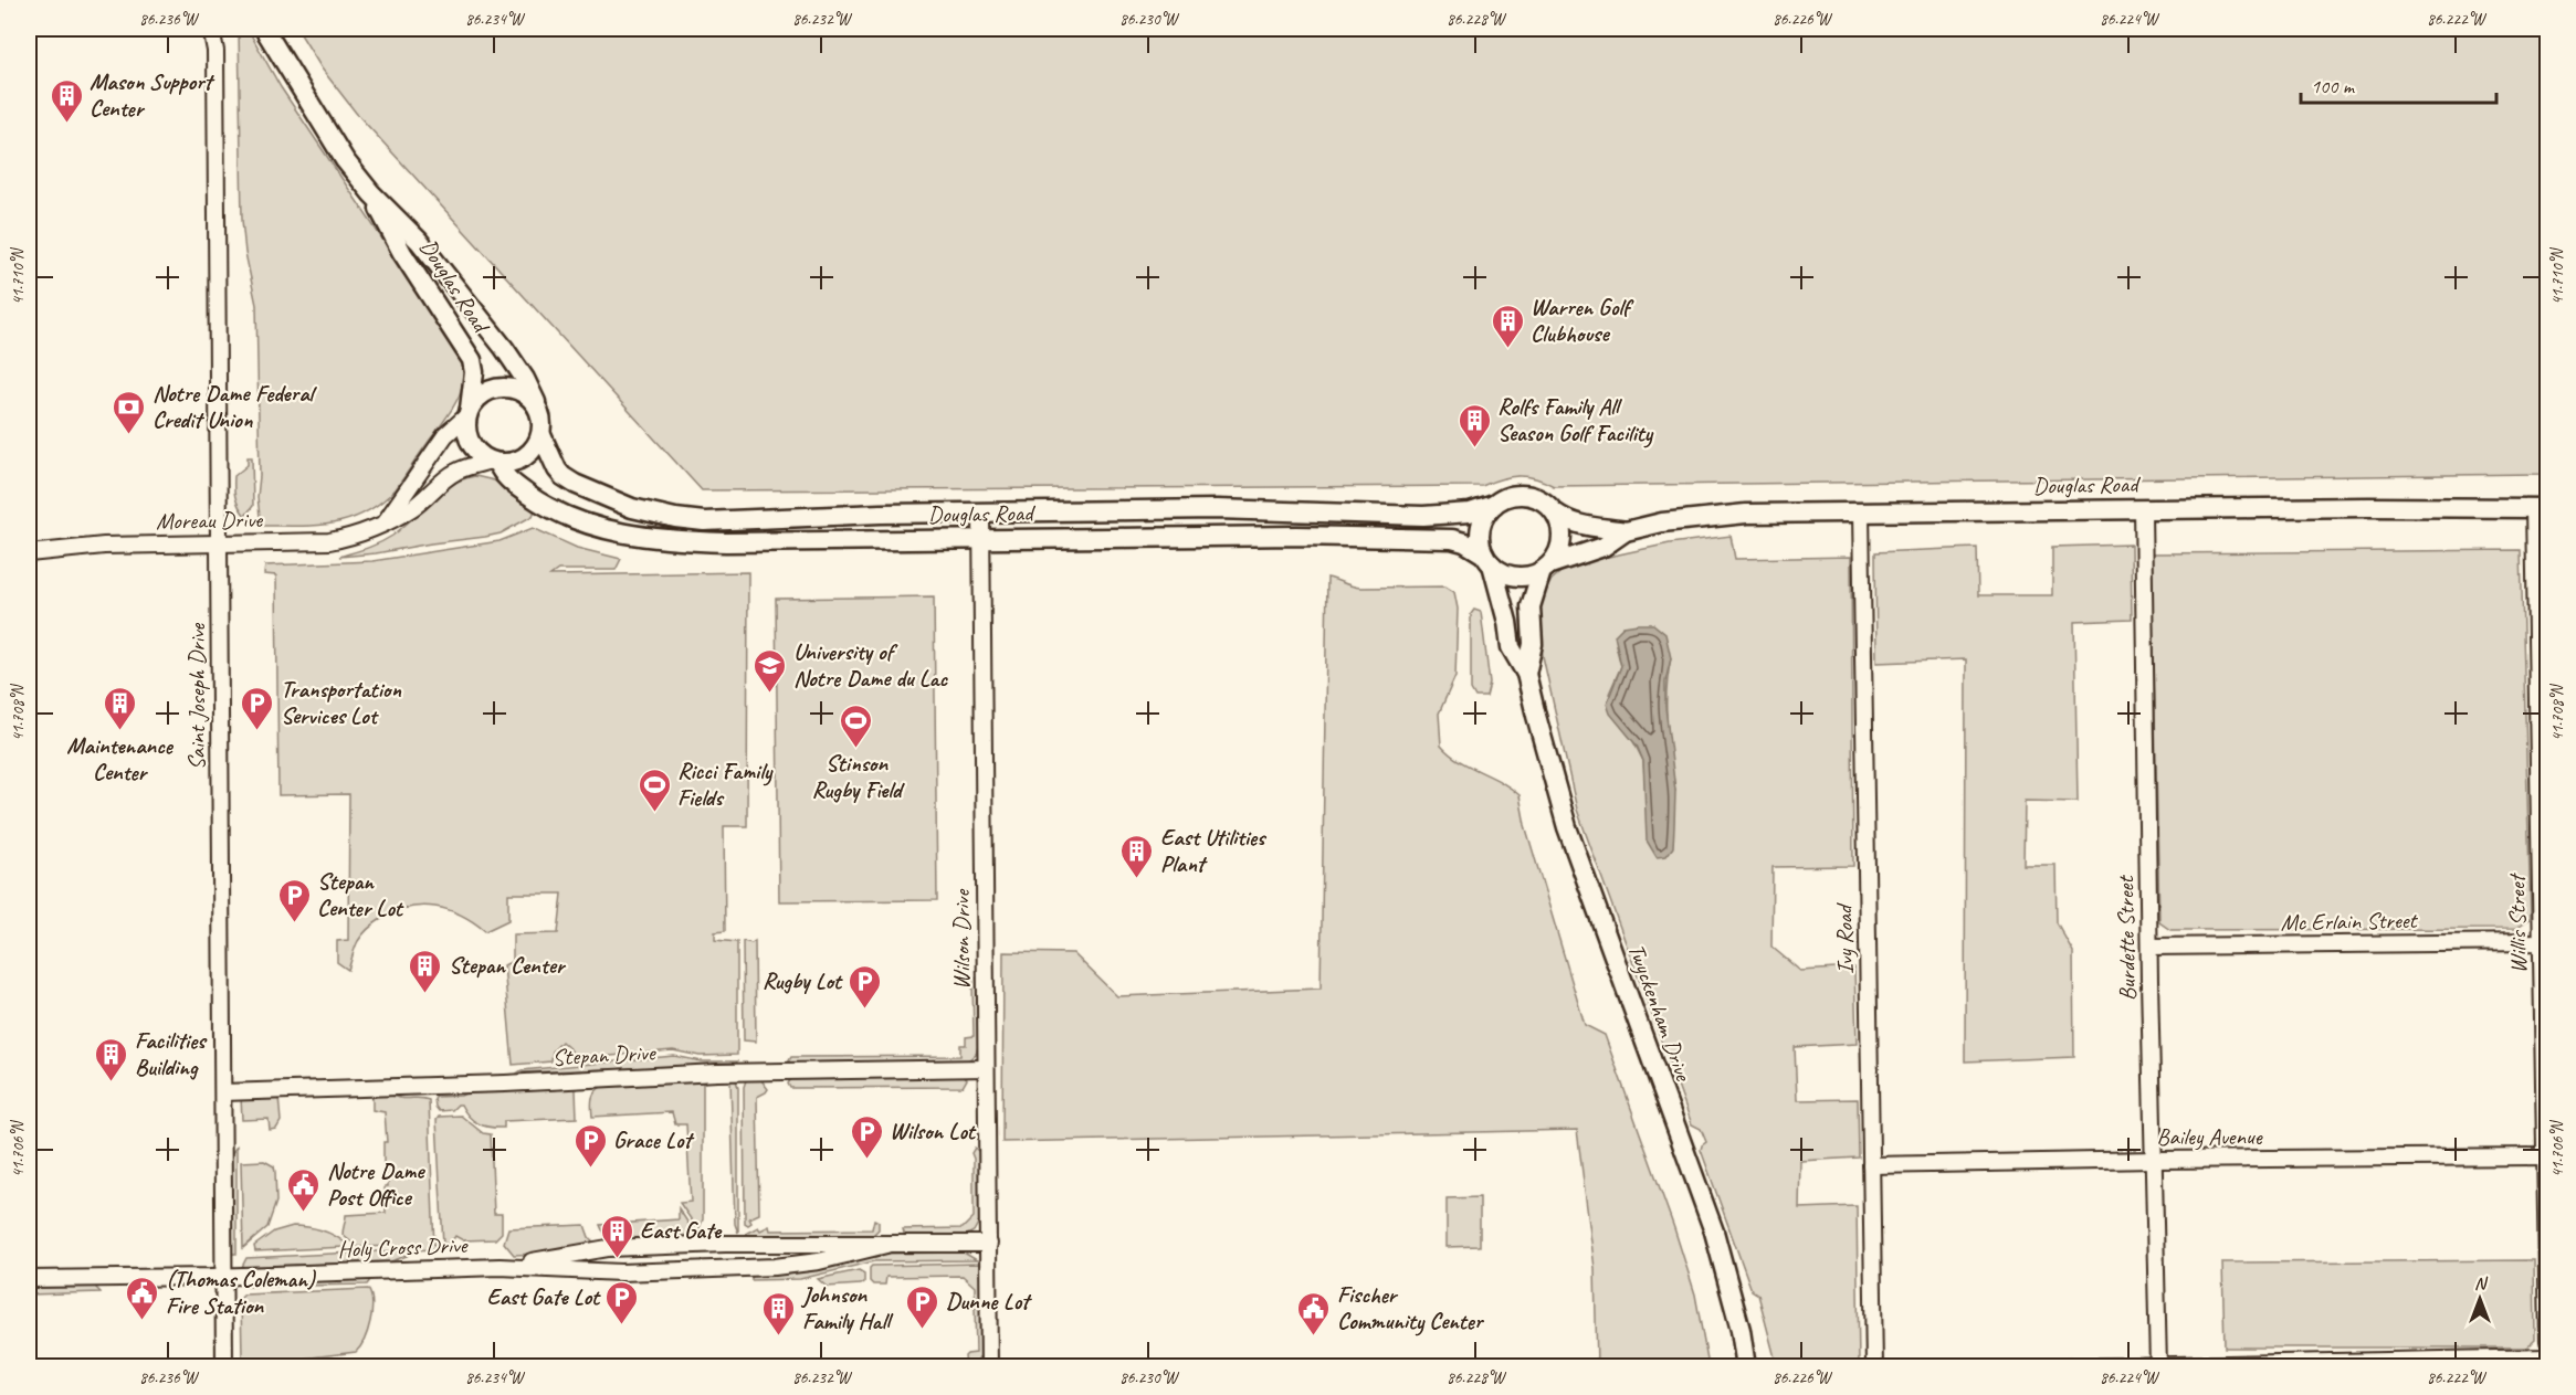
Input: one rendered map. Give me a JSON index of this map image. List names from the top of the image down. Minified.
{"streets":{"street":["Douglas Road","Moreau Drive","Saint Joseph Drive","Mc Erlain Street","Willis Street","Burdette Street","Wilson Drive","Ivy Road","Twyckenham Drive","Stepan Drive","Bailey Avenue","Holy Cross Drive"]},"crossings":[["Douglas Road","Moreau Drive"],["Douglas Road","Willis Street"],["Douglas Road","Burdette Street"],["Douglas Road","Wilson Drive"],["Douglas Road","Ivy Road"],["Douglas Road","Twyckenham Drive"],["Moreau Drive","Saint Joseph Drive"],["Saint Joseph Drive","Stepan Drive"],["Saint Joseph Drive","Holy Cross Drive"],["Mc Erlain Street","Willis Street"],["Mc Erlain Street","Burdette Street"],["Willis Street","Bailey Avenue"],["Burdette Street","Bailey Avenue"],["Wilson Drive","Stepan Drive"],["Wilson Drive","Holy Cross Drive"],["Ivy Road","Bailey Avenue"]],"places":{"building":["Mason Support Center","Warren Golf Clubhouse","Rolfs Family All Season Golf Facility","Maintenance Center","East Utilities Plant","Stepan Center","Facilities Building","East Gate","Johnson Family Hall"],"bank":["Notre Dame Federal Credit Union"],"school or university":["University of Notre Dame du Lac"],"parking":["Transportation Services Lot","Stepan Center Lot","Rugby Lot","Wilson Lot","Grace Lot","East Gate Lot","Dunne Lot"],"sports":["Stinson Rugby Field","Ricci Family Fields"],"public building":["Notre Dame Post Office","(Thomas Coleman) Fire Station","Fischer Community Center"]},"scale_bar":"100 m","north":"top","coordinates":["86.236°W","86.234°W","86.232°W","86.230°W","86.228°W","86.226°W","86.224°W","86.222°W","41.710°N","41.708°N","41.706°N"]}
